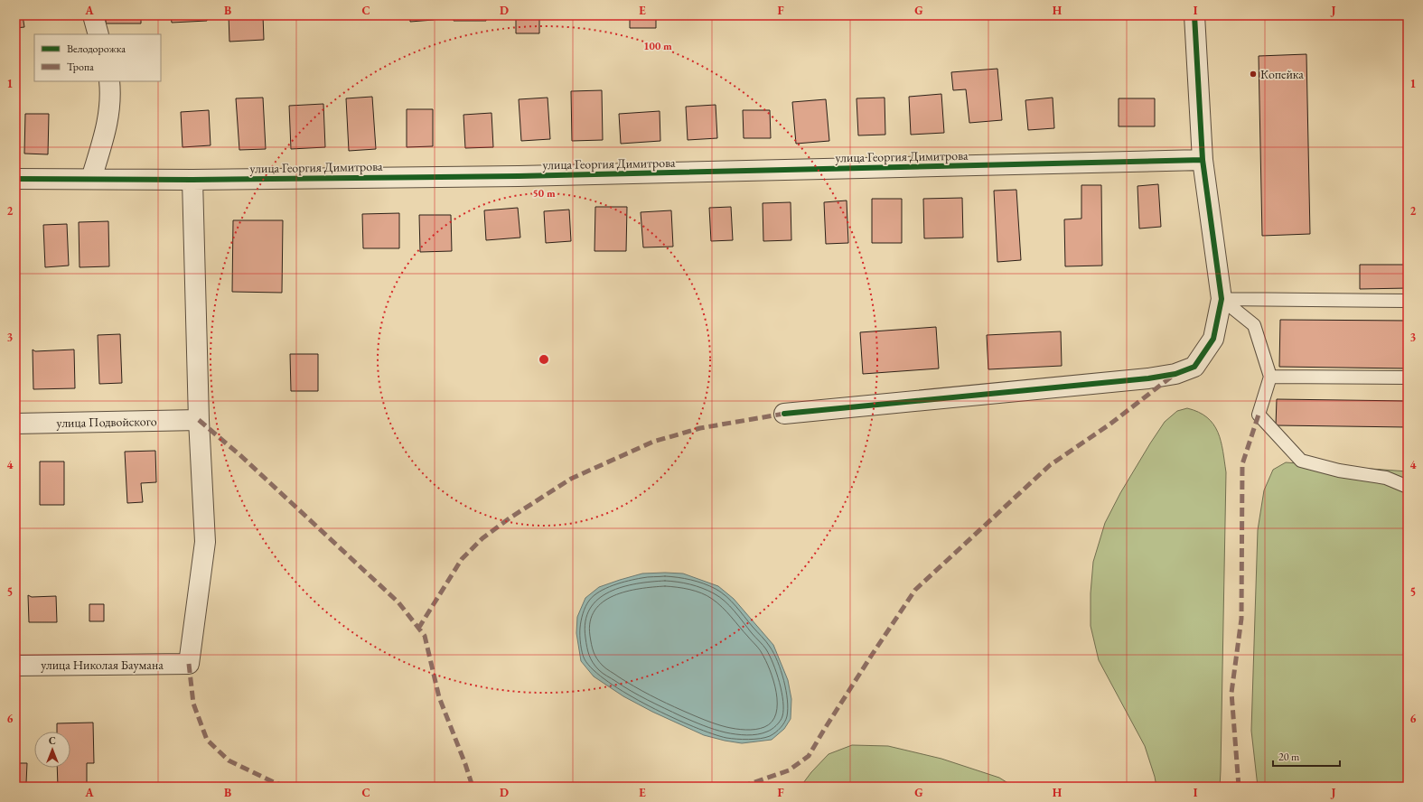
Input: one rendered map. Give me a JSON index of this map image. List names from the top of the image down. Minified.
{"streets":{"street":["улица Георгия Димитрова","улица Подвойского","улица Николая Баумана"]},"crossings":[["улица Подвойского","улица Николая Баумана"]],"places":["Копейка"],"legend":["Велодорожка","Тропа"],"scale_bar":"20 m","north":"top","grid":{"columns":["A","B","C","D","E","F","G","H","I","J"],"rows":["1","2","3","4","5","6"]},"rings":["100 m","50 m"]}
